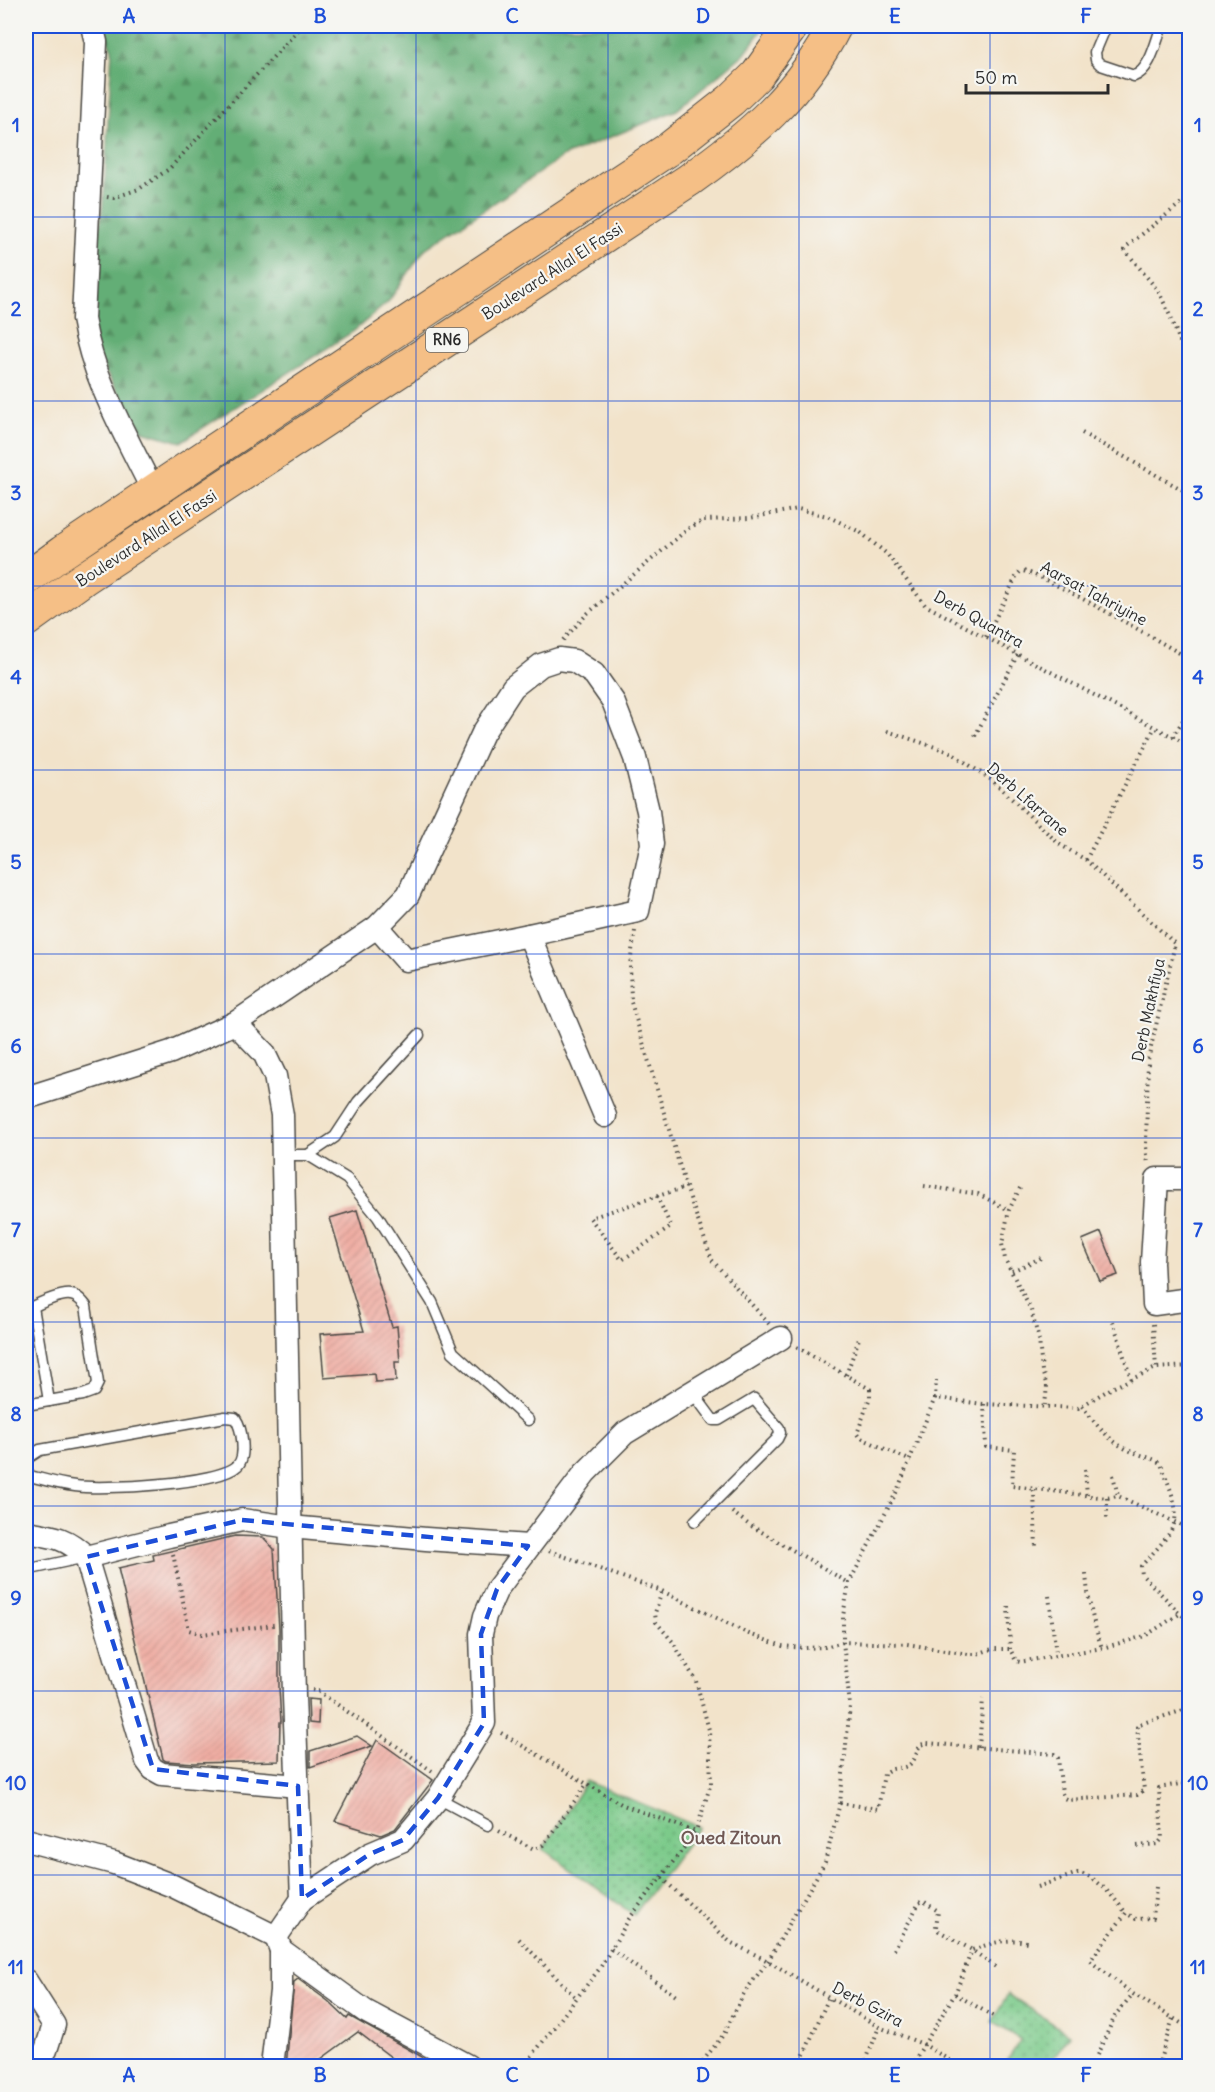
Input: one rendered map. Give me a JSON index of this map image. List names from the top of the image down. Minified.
{"streets":{"main road":["Boulevard Allal El Fassi","RN6"],"path":["Aarsat Tahriyine","Derb Quantra","Derb Lfarrane","Derb Makhfiya","Derb Gzira"]},"crossings":[["Aarsat Tahriyine","Derb Quantra"],["Derb Lfarrane","Derb Makhfiya"]],"districts":["Oued Zitoun"],"scale_bar":"50 m","grid":{"columns":["A","B","C","D","E","F"],"rows":["1","2","3","4","5","6","7","8","9","10","11"]}}
